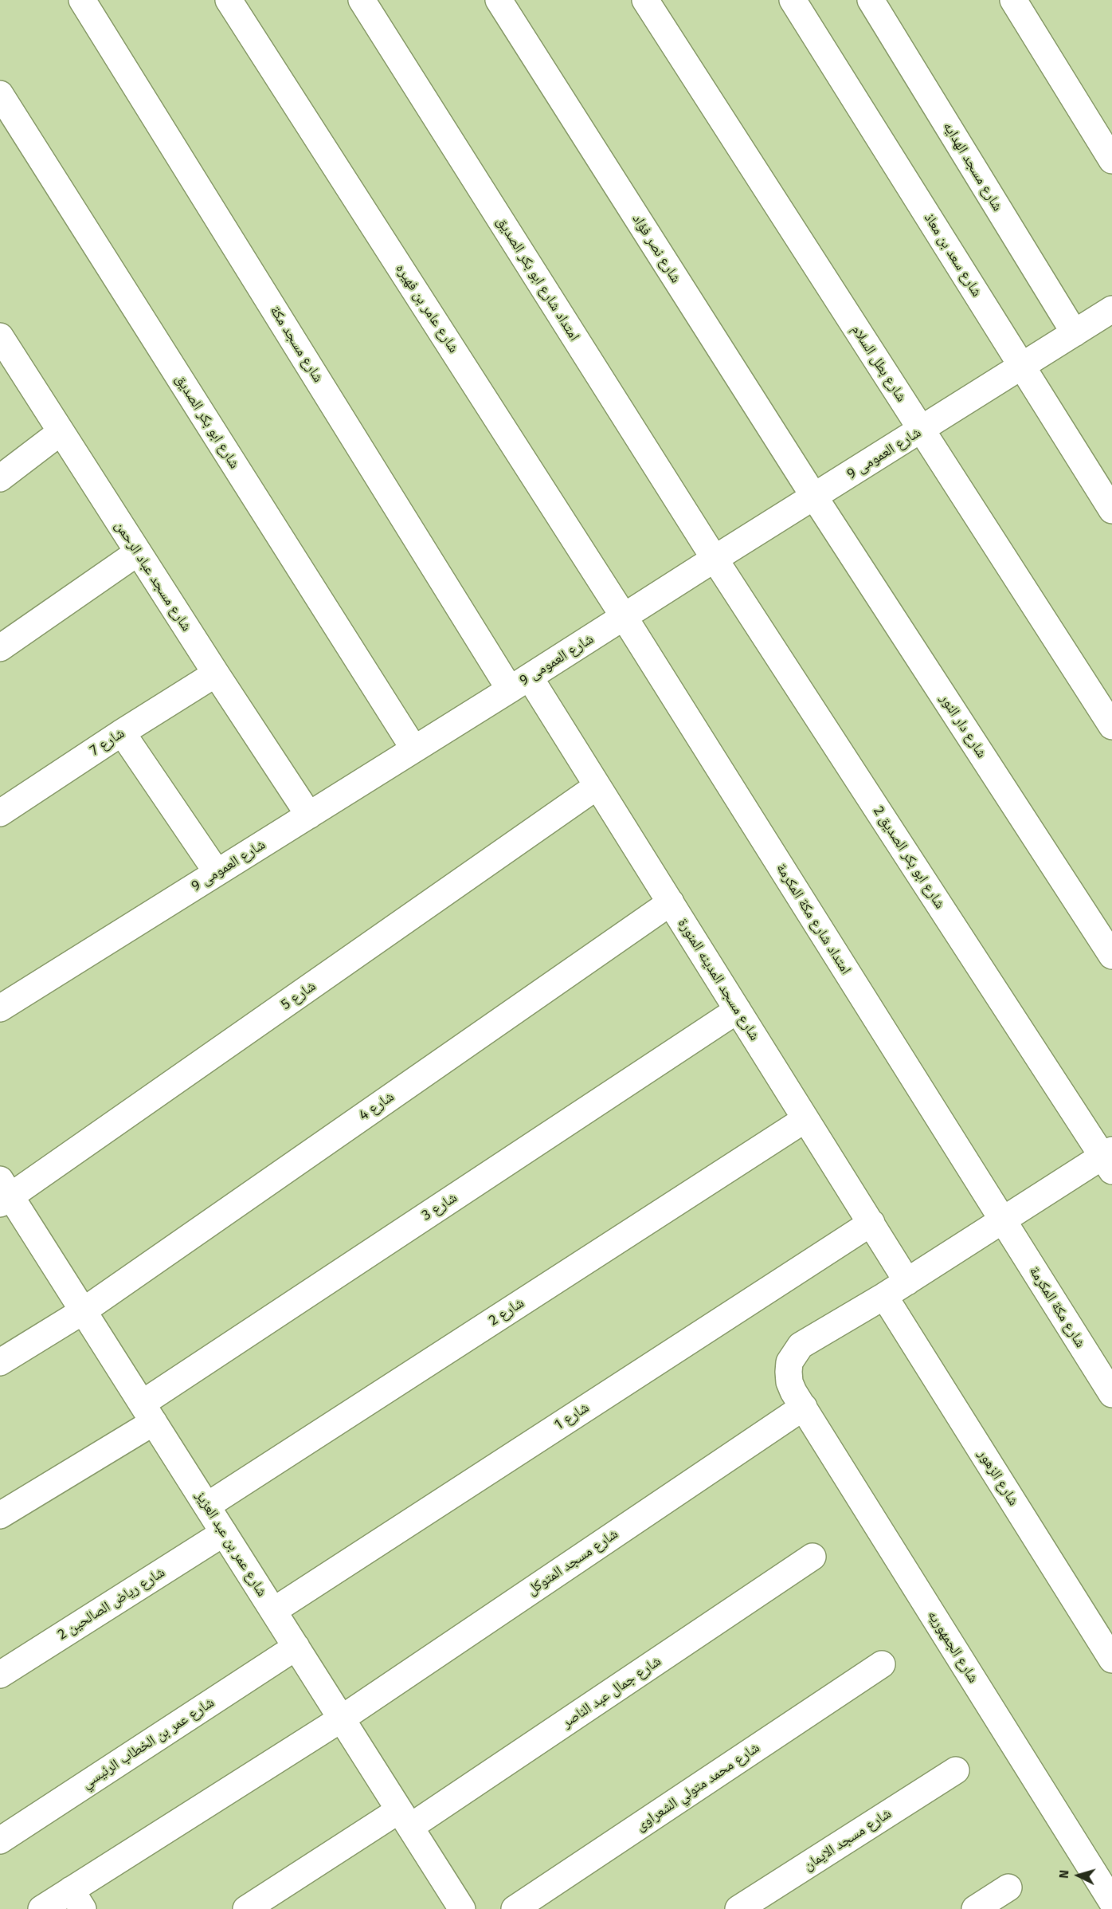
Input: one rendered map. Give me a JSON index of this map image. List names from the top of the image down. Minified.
{"streets":{"street":["شارع مسجد الهدايه","شارع نصر فؤاد","شارع سعد بن معاذ","امتداد شارع ابو بكر الصديق","شارع عامر بن فهيره","شارع مسجد مكة","شارع بطل السلام","شارع ابو بكر الصديق","شارع العمومى 9","شارع مسجد عباد الرحمن","شارع دار النور","شارع 7","شارع ابو بكر الصديق 2","امتداد شارع مكة المكرمة","شارع مسجد المدينه المنورة","شارع 5","شارع 4","شارع 3","شارع مكة المكرمة","شارع 2","شارع 1","شارع الزهور","شارع عمر بن عبد العزيز","شارع مسجد المتوكل","شارع رياض الصالحين 2","شارع الجمهوريه","شارع جمال عبد الناصر","شارع عمر بن الخطاب الرئيسي","شارع محمد متولي الشعراوى","شارع مسجد الايمان"]},"crossings":[["شارع مسجد الهدايه","شارع العمومى 9"],["شارع نصر فؤاد","شارع العمومى 9"],["شارع نصر فؤاد","شارع دار النور"],["شارع سعد بن معاذ","شارع العمومى 9"],["امتداد شارع ابو بكر الصديق","شارع العمومى 9"],["امتداد شارع ابو بكر الصديق","شارع ابو بكر الصديق 2"],["شارع عامر بن فهيره","شارع العمومى 9"],["شارع عامر بن فهيره","امتداد شارع مكة المكرمة"],["شارع مسجد مكة","شارع العمومى 9"],["شارع مسجد مكة","شارع مسجد المدينه المنورة"],["شارع بطل السلام","شارع العمومى 9"],["شارع ابو بكر الصديق","شارع العمومى 9"],["شارع العمومى 9","شارع مسجد عباد الرحمن"],["شارع العمومى 9","شارع دار النور"],["شارع العمومى 9","شارع ابو بكر الصديق 2"],["شارع العمومى 9","امتداد شارع مكة المكرمة"],["شارع العمومى 9","شارع مسجد المدينه المنورة"],["شارع مسجد عباد الرحمن","شارع 7"],["امتداد شارع مكة المكرمة","شارع مكة المكرمة"],["شارع مسجد المدينه المنورة","شارع 5"],["شارع مسجد المدينه المنورة","شارع 4"],["شارع مسجد المدينه المنورة","شارع 3"],["شارع مسجد المدينه المنورة","شارع 2"],["شارع مسجد المدينه المنورة","شارع 1"],["شارع 5","شارع عمر بن عبد العزيز"],["شارع 4","شارع عمر بن عبد العزيز"],["شارع 3","شارع عمر بن عبد العزيز"],["شارع 2","شارع عمر بن عبد العزيز"],["شارع 1","شارع عمر بن عبد العزيز"],["شارع عمر بن عبد العزيز","شارع مسجد المتوكل"],["شارع عمر بن عبد العزيز","شارع رياض الصالحين 2"],["شارع عمر بن عبد العزيز","شارع جمال عبد الناصر"],["شارع عمر بن عبد العزيز","شارع عمر بن الخطاب الرئيسي"],["شارع مسجد المتوكل","شارع الجمهوريه"]],"north":"left"}
